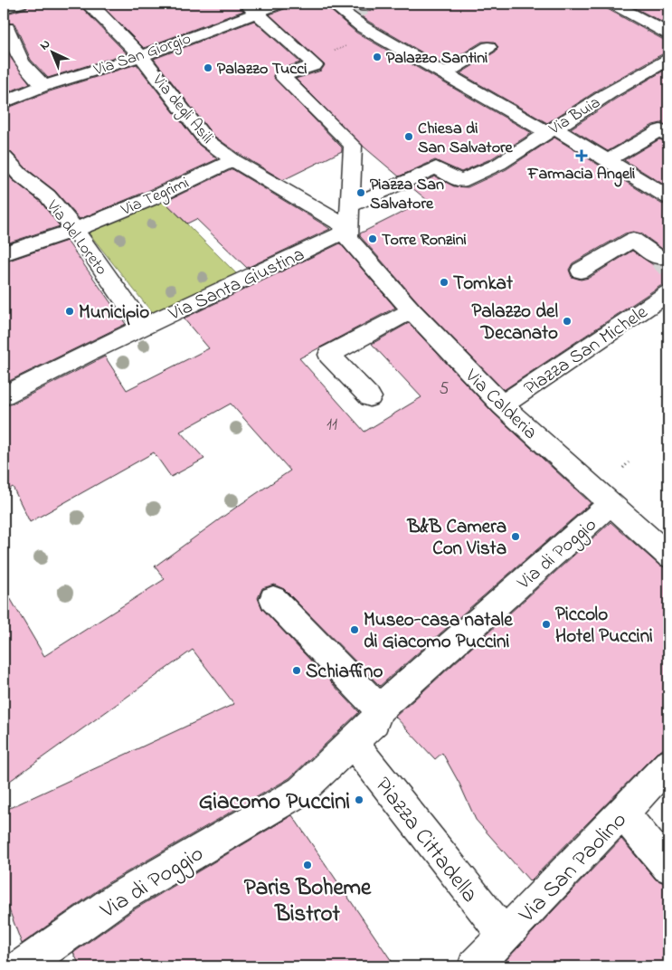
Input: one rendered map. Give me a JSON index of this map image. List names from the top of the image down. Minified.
{"streets":{"street":["Via San Giorgio","Via degli Asili","Via Buia","Via Tegrimi","Via del Loreto","Via Santa Giustina","Piazza San Michele","Via Calderia","Via di Poggio","Piazza Cittadella","Via San Paolino"]},"crossings":[["Via San Giorgio","Via degli Asili"],["Via degli Asili","Via Tegrimi"],["Via degli Asili","Via Santa Giustina"],["Via degli Asili","Via Calderia"],["Via Tegrimi","Via del Loreto"],["Via del Loreto","Via Santa Giustina"],["Via Santa Giustina","Via Calderia"],["Piazza San Michele","Via Calderia"],["Via Calderia","Via di Poggio"],["Via di Poggio","Piazza Cittadella"],["Piazza Cittadella","Via San Paolino"]],"places":{"other":["Palazzo Santini","Palazzo Tucci","Chiesa di San Salvatore","Piazza San Salvatore","Torre Ronzini","Tomkat","Municipio","Palazzo del Decanato","B&B Camera Con Vista","Piccolo Hotel Puccini","Museo-casa natale di Giacomo Puccini","Schiaffino","Giacomo Puccini","Paris Boheme Bistrot"],"health":["Farmacia Angeli"]},"house_numbers":["5","11"],"north":"top left"}
